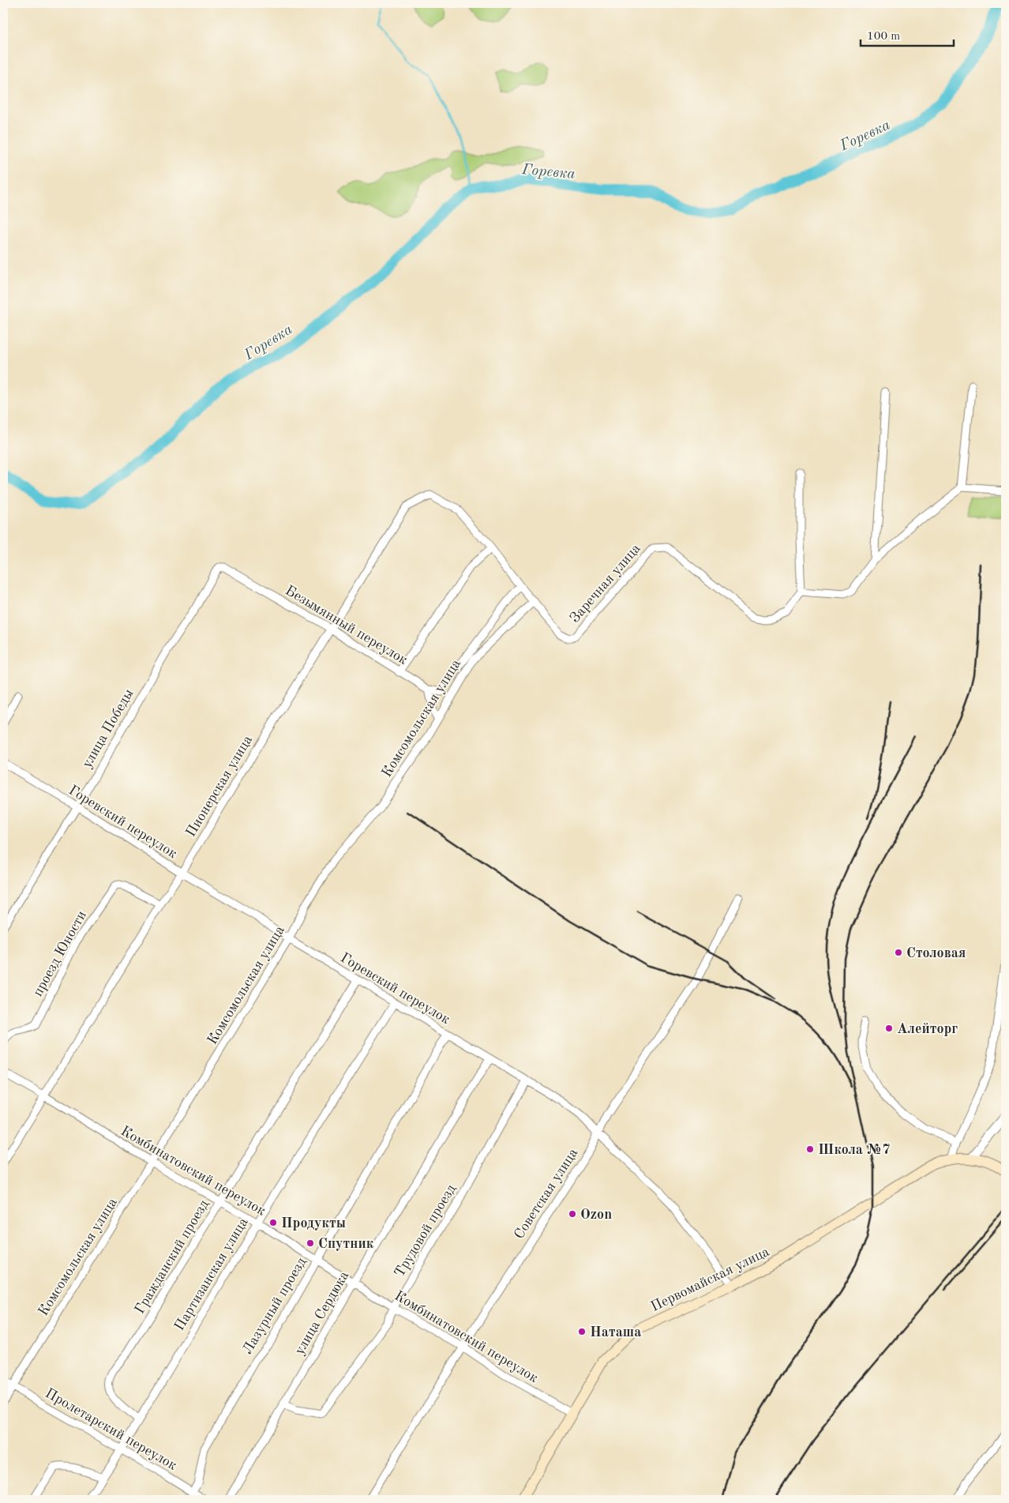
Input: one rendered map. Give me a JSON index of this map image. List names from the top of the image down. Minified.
{"streets":{"main road":["Первомайская улица"],"street":["Заречная улица","Безымянный переулок","Комсомольская улица","улица Победы","Пионерская улица","Горевский переулок","проезд Юности","Комбинатовский переулок","Советская улица","Трудовой проезд","Гражданский проезд","Партизанская улица","Лазурный проезд","улица Сердюка","Пролетарский переулок"]},"crossings":[["Заречная улица","Комсомольская улица"],["Заречная улица","Пионерская улица"],["Безымянный переулок","улица Победы"],["Безымянный переулок","Пионерская улица"],["Комсомольская улица","Горевский переулок"],["Комсомольская улица","Комбинатовский переулок"],["Комсомольская улица","Пролетарский переулок"],["улица Победы","Горевский переулок"],["Пионерская улица","Горевский переулок"],["Пионерская улица","проезд Юности"],["Пионерская улица","Комбинатовский переулок"],["Горевский переулок","Советская улица"],["Горевский переулок","Трудовой проезд"],["Горевский переулок","Гражданский проезд"],["Горевский переулок","Партизанская улица"],["Горевский переулок","Первомайская улица"],["Горевский переулок","Лазурный проезд"],["Горевский переулок","улица Сердюка"],["Комбинатовский переулок","Советская улица"],["Комбинатовский переулок","Трудовой проезд"],["Комбинатовский переулок","Гражданский проезд"],["Комбинатовский переулок","Партизанская улица"],["Комбинатовский переулок","Первомайская улица"],["Комбинатовский переулок","Лазурный проезд"],["Комбинатовский переулок","улица Сердюка"],["Трудовой проезд","улица Сердюка"],["Гражданский проезд","Партизанская улица"],["Партизанская улица","Пролетарский переулок"],["Лазурный проезд","Пролетарский переулок"]],"water":["Горевка"],"places":["Столовая","Алейторг","Школа №7","Ozon","Продукты","Спутник","Наташа"],"scale_bar":"100 m"}
